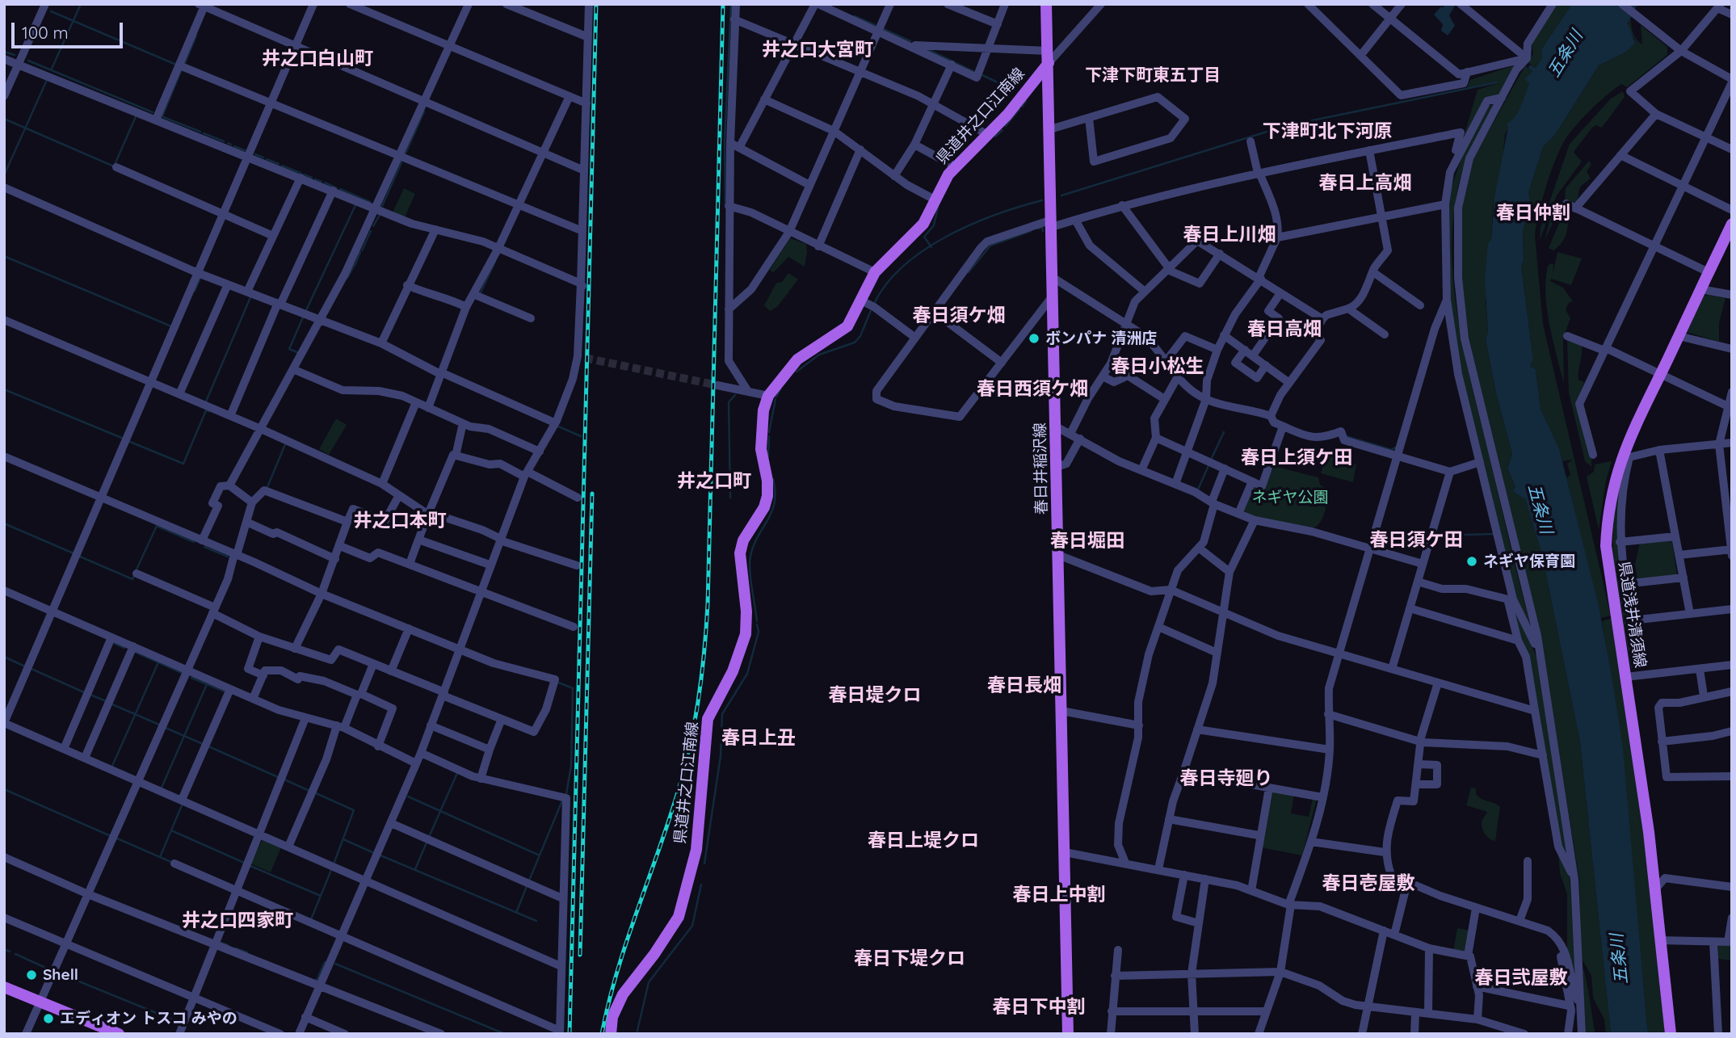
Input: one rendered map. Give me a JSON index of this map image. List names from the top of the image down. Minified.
{"streets":{"main road":["県道井之口江南線","春日井稲沢線","県道浅井清須線"]},"crossings":[["県道井之口江南線","春日井稲沢線"]],"districts":["井之口大宮町","井之口白山町","下津下町東五丁目","下津町北下河原","春日上高畑","春日仲割","春日上川畑","春日須ケ畑","春日高畑","春日小松生","春日西須ケ畑","春日上須ケ田","井之口町","井之口本町","春日須ケ田","春日堀田","春日長畑","春日堤クロ","春日上丑","春日寺廻り","春日上堤クロ","春日壱屋敷","春日上中割","井之口四家町","春日下堤クロ","春日弐屋敷","春日下中割"],"water":["五条川"],"parks":["ネギヤ公園"],"places":["ボンパナ 清洲店","ネギヤ保育園","Shell","エディオン トスコ みやの"],"scale_bar":"100 m"}
